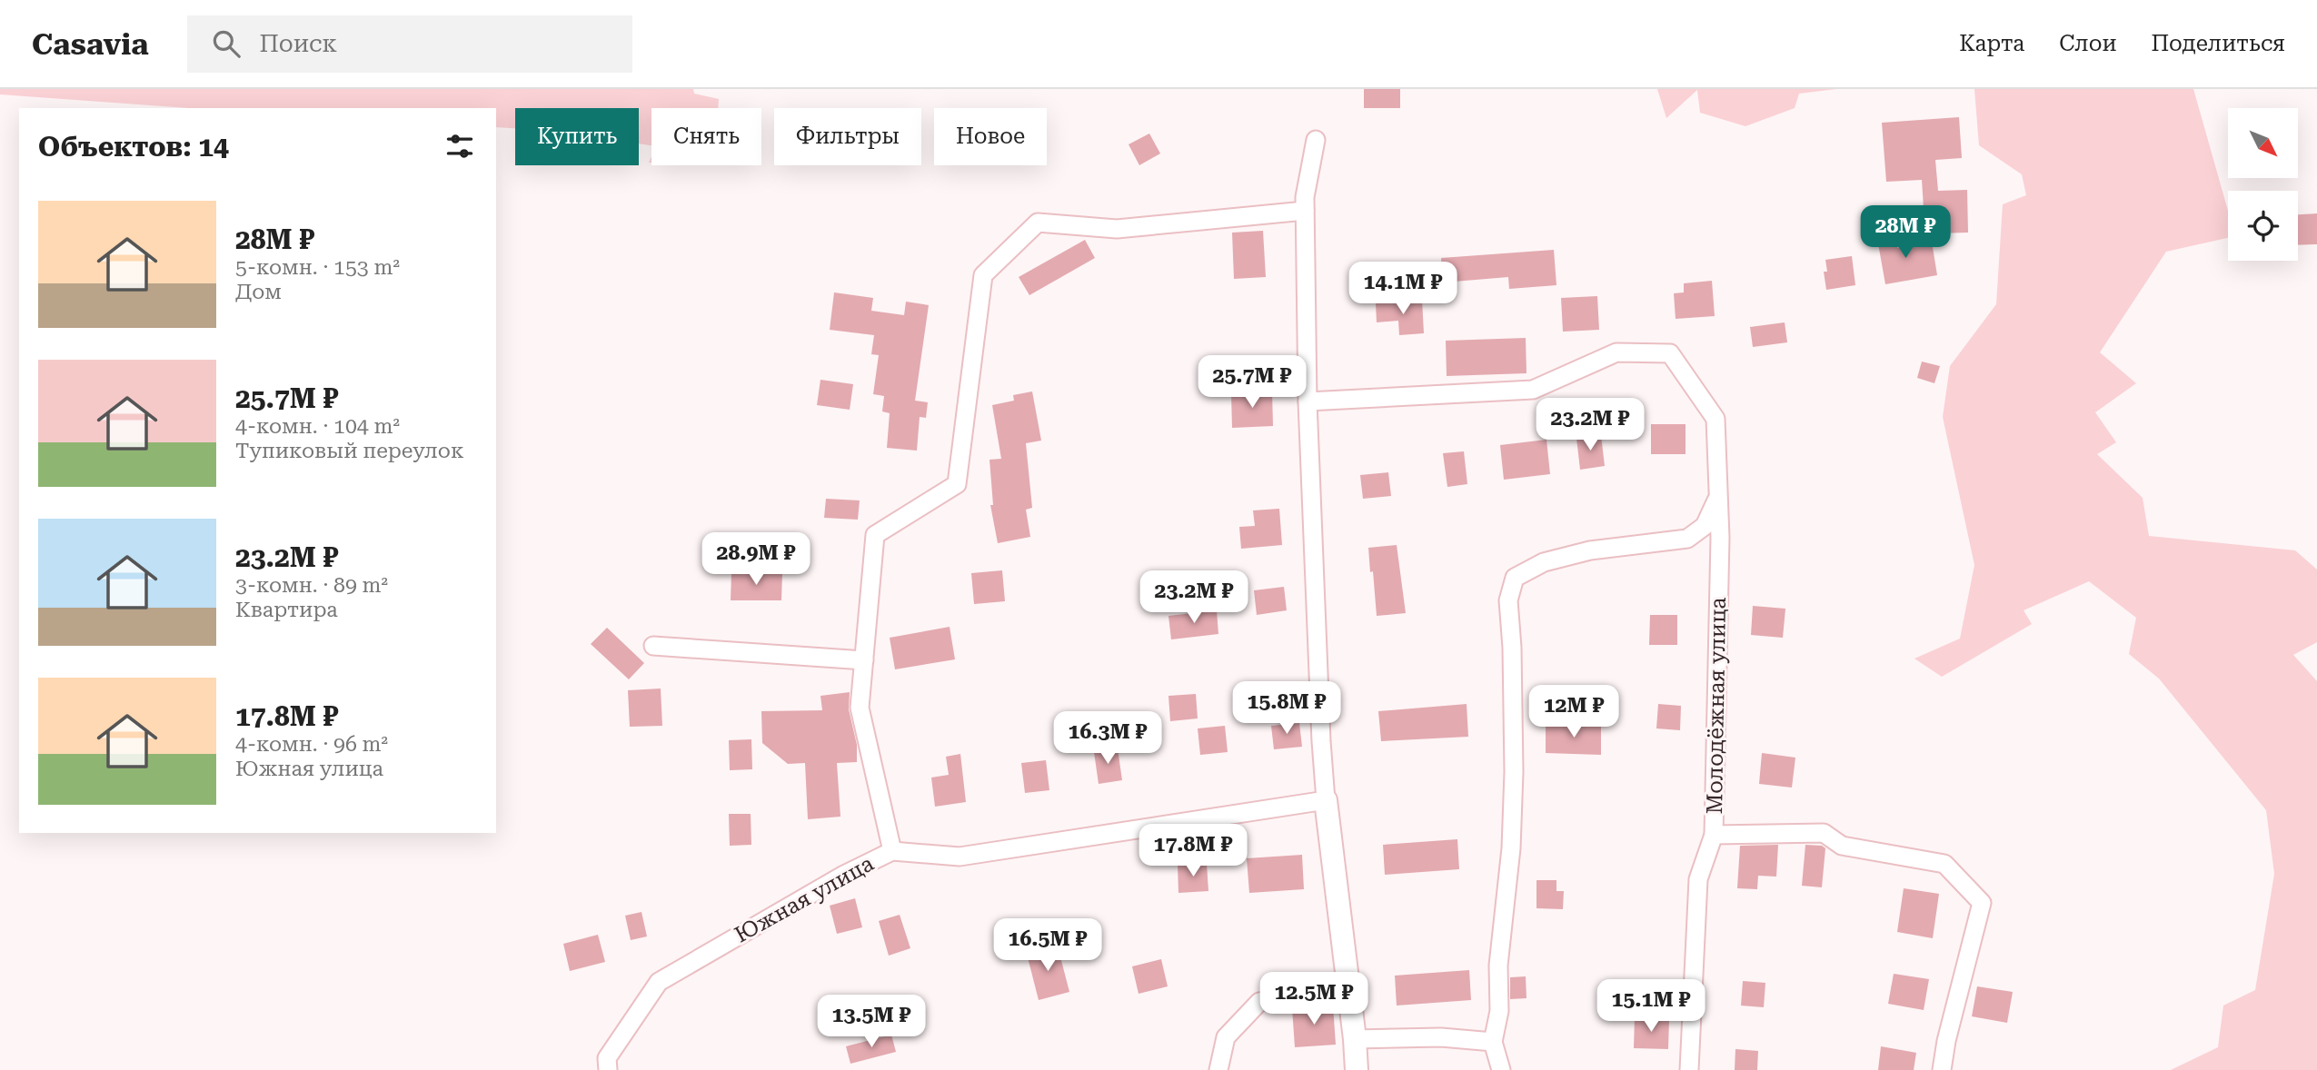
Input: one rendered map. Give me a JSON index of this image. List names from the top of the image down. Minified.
{"streets":{"street":["Молодёжная улица","Южная улица"]},"north":"bottom right","page":{"header":"Casavia","search":"Поиск","nav":["Карта","Слои","Поделиться"],"chip":["Купить","Снять","Фильтры","Новое"],"heading":"Объектов: 14","list":[{"name":"28M ₽","note":"5-комн. · 153 m² · Дом"},{"name":"25.7M ₽","note":"4-комн. · 104 m² · Тупиковый переулок"},{"name":"23.2M ₽","note":"3-комн. · 89 m² · Квартира"},{"name":"17.8M ₽","note":"4-комн. · 96 m² · Южная улица"}],"price":["28M ₽","14.1M ₽","25.7M ₽","23.2M ₽","28.9M ₽","23.2M ₽","15.8M ₽","12M ₽","16.3M ₽","17.8M ₽","16.5M ₽","12.5M ₽","15.1M ₽","13.5M ₽"]}}
